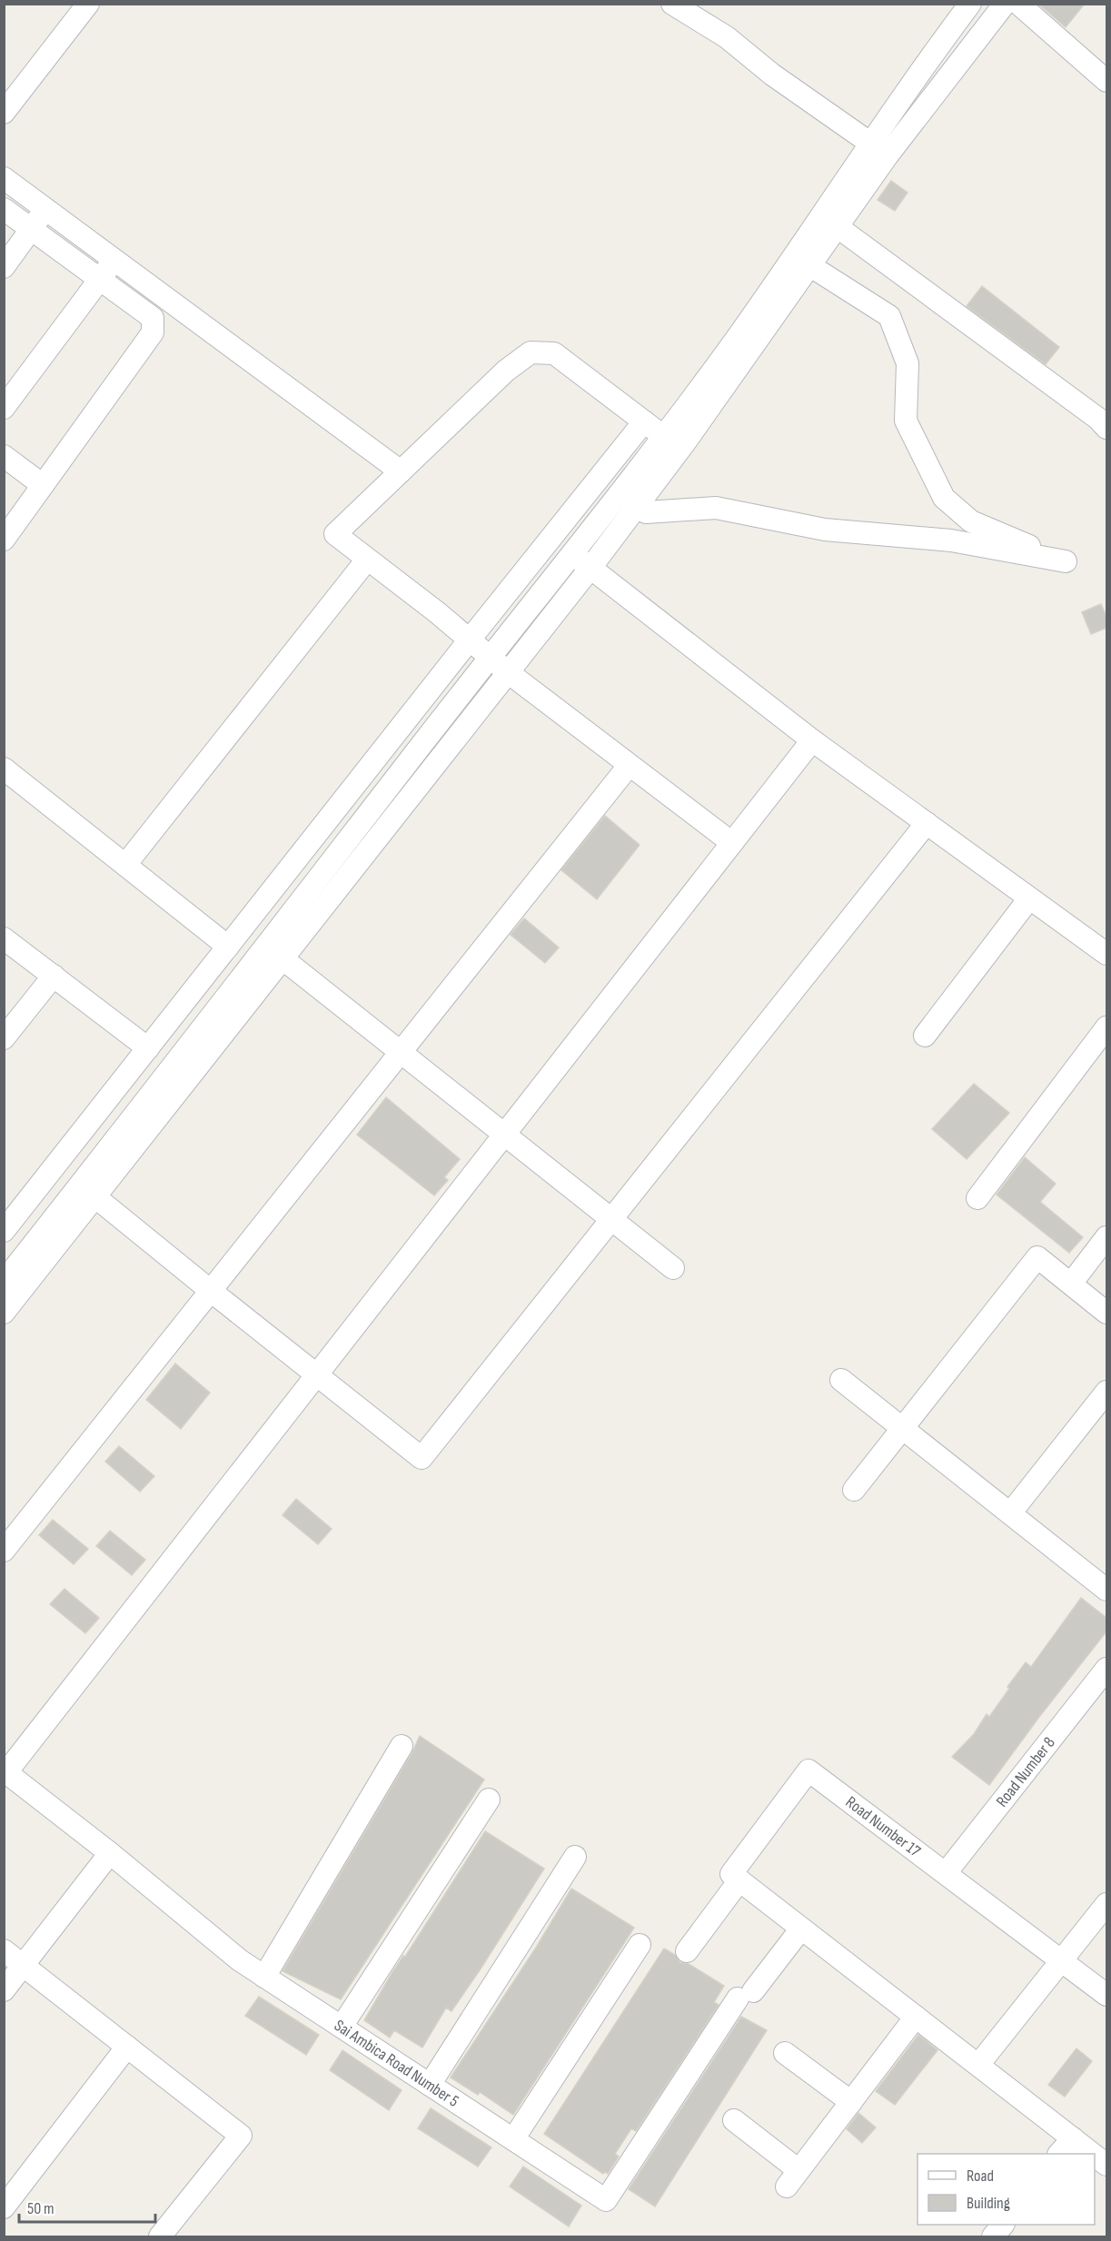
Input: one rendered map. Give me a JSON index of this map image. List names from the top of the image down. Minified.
{"streets":{"street":["Road Number 8","Road Number 17","Sai Ambica Road Number 5"]},"crossings":[["Road Number 8","Road Number 17"]],"legend":["Road","Building"],"scale_bar":"50 m"}
